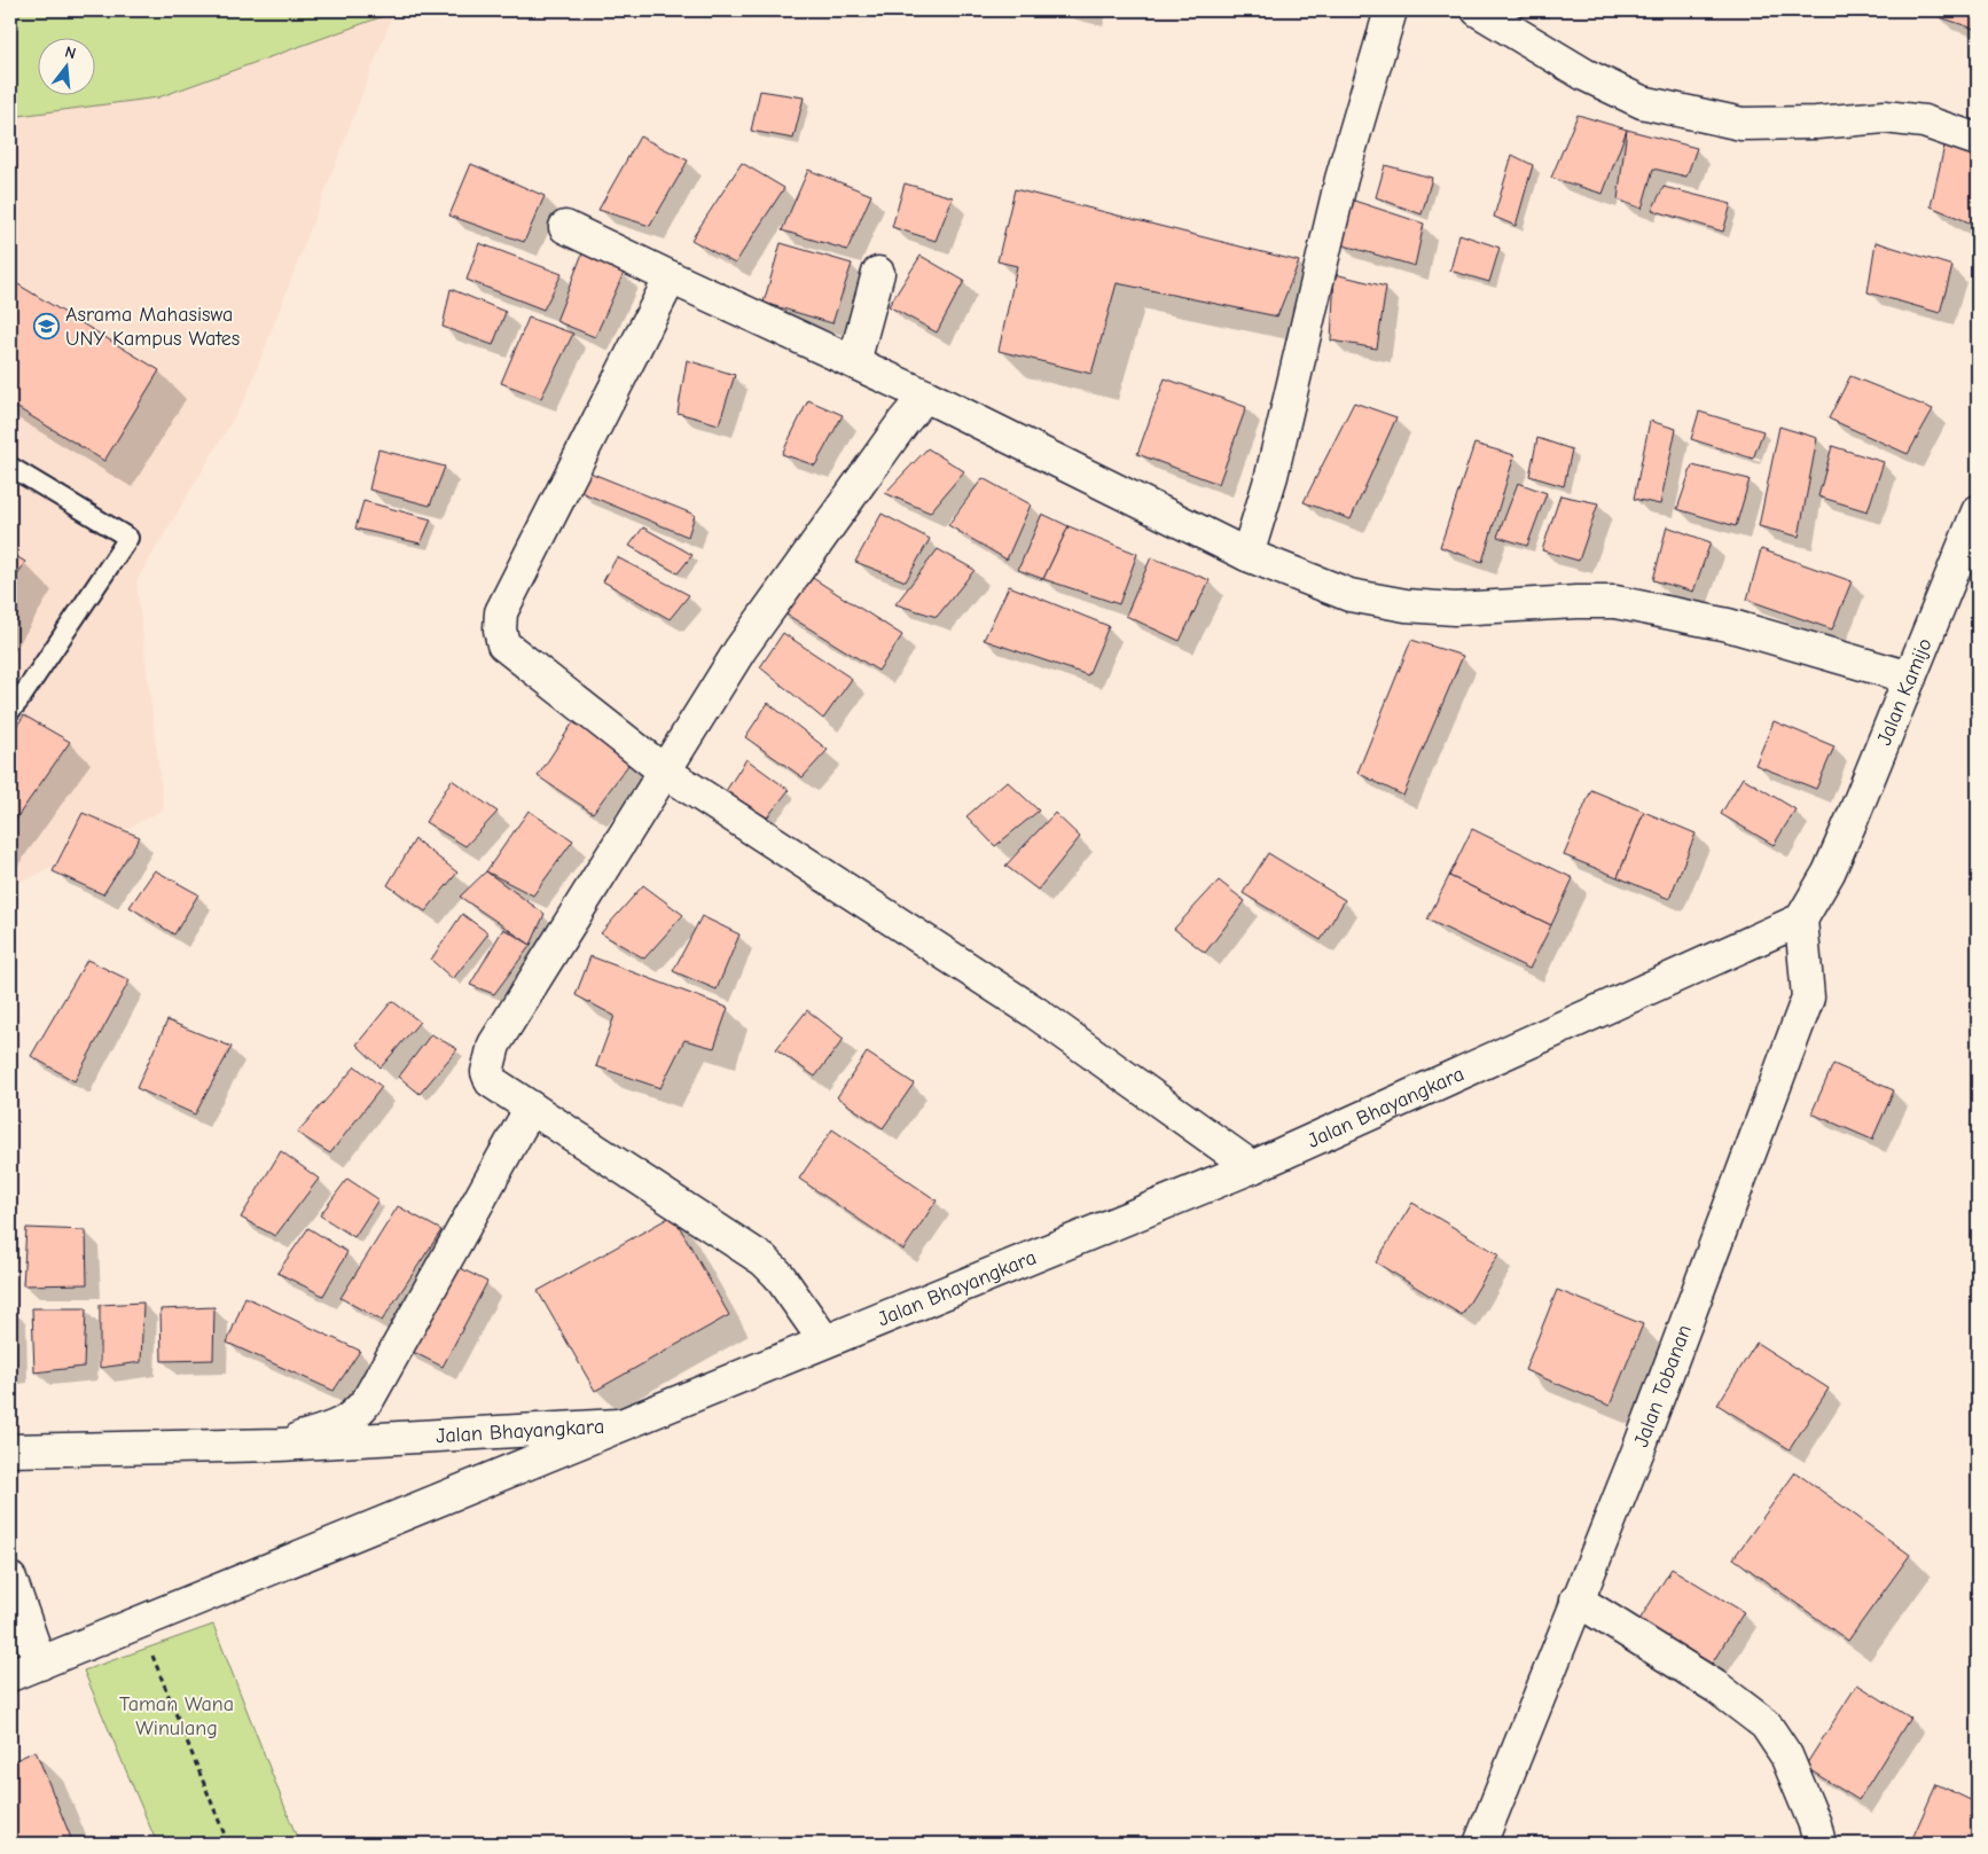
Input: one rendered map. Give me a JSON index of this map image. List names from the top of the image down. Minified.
{"streets":{"street":["Jalan Kamijo","Jalan Bhayangkara","Jalan Tobanan"]},"crossings":[["Jalan Kamijo","Jalan Bhayangkara"],["Jalan Kamijo","Jalan Tobanan"],["Jalan Bhayangkara","Jalan Tobanan"]],"parks":["Taman Wana Winulang"],"places":{"school or university":["Asrama Mahasiswa UNY Kampus Wates"]},"north":"top"}
